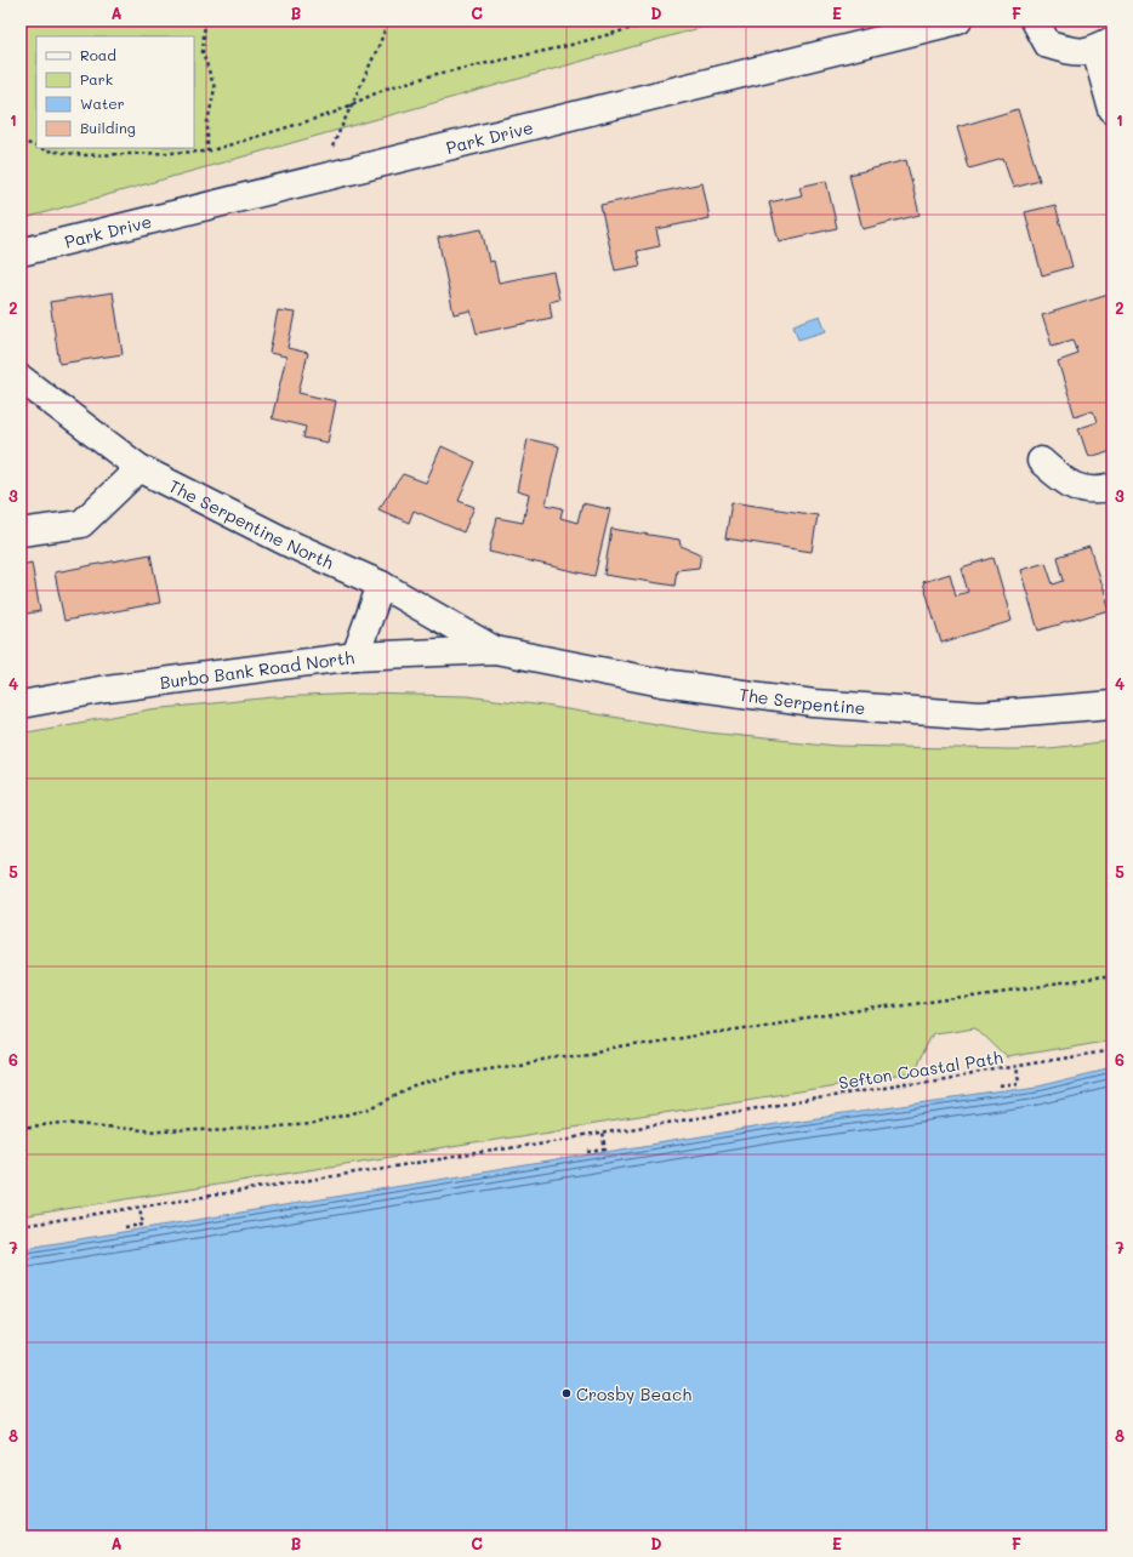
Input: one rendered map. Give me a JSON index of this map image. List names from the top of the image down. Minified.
{"streets":{"street":["Park Drive","The Serpentine North","Burbo Bank Road North","The Serpentine"],"path":["Sefton Coastal Path"]},"crossings":[["The Serpentine North","Burbo Bank Road North"],["The Serpentine North","The Serpentine"],["Burbo Bank Road North","The Serpentine"]],"places":["Crosby Beach"],"legend":["Road","Park","Water","Building"],"grid":{"columns":["A","B","C","D","E","F"],"rows":["1","2","3","4","5","6","7","8"]}}
